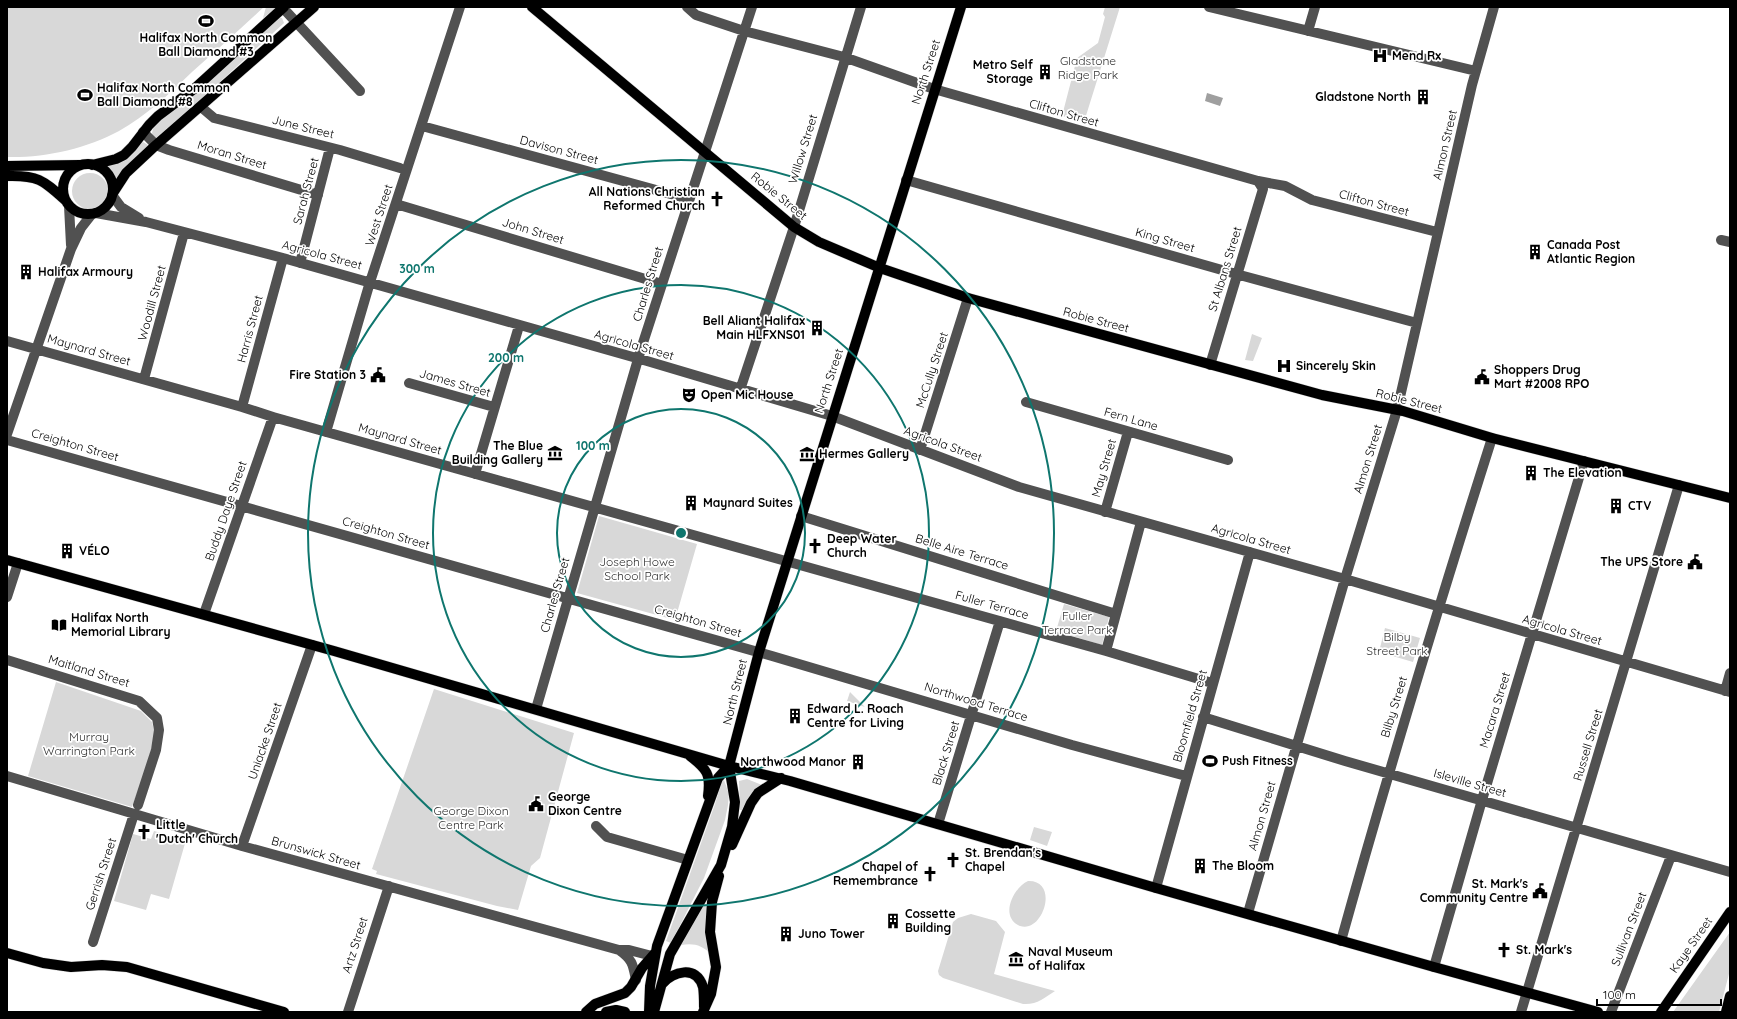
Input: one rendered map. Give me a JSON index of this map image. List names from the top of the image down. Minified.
{"streets":{"main road":["North Street","Robie Street","Kaye Street"],"street":["Clifton Street","June Street","Almon Street","Willow Street","Davison Street","Moran Street","Sarah Street","West Street","John Street","King Street","Agricola Street","St Albans Street","Charles Street","Woodill Street","Harris Street","Maynard Street","McCully Street","James Street","Fern Lane","Creighton Street","May Street","Buddy Daye Street","Belle Aire Terrace","Fuller Terrace","Maitland Street","Northwood Terrace","Bilby Street","Macara Street","Bloomfield Street","Uniacke Street","Russell Street","Black Street","Isleville Street","Brunswick Street","Gerrish Street","Sullivan Street","Artz Street"]},"crossings":[["North Street","Clifton Street"],["North Street","Robie Street"],["North Street","King Street"],["North Street","Agricola Street"],["North Street","Maynard Street"],["North Street","Creighton Street"],["North Street","Belle Aire Terrace"],["North Street","Fuller Terrace"],["North Street","Northwood Terrace"],["North Street","Brunswick Street"],["Clifton Street","Almon Street"],["Clifton Street","Willow Street"],["Clifton Street","St Albans Street"],["Clifton Street","Charles Street"],["June Street","Sarah Street"],["Almon Street","Robie Street"],["Almon Street","King Street"],["Almon Street","Agricola Street"],["Almon Street","Isleville Street"],["Willow Street","Robie Street"],["Willow Street","Agricola Street"],["Davison Street","West Street"],["Davison Street","Charles Street"],["Moran Street","Sarah Street"],["Sarah Street","Agricola Street"],["Robie Street","St Albans Street"],["Robie Street","Charles Street"],["Robie Street","McCully Street"],["Robie Street","Bilby Street"],["Robie Street","Macara Street"],["Robie Street","Russell Street"],["West Street","John Street"],["West Street","Agricola Street"],["West Street","Maynard Street"],["John Street","Charles Street"],["King Street","St Albans Street"],["Agricola Street","Charles Street"],["Agricola Street","Woodill Street"],["Agricola Street","Harris Street"],["Agricola Street","McCully Street"],["Agricola Street","May Street"],["Agricola Street","Bilby Street"],["Agricola Street","Macara Street"],["Agricola Street","Bloomfield Street"],["Agricola Street","Russell Street"],["Charles Street","Maynard Street"],["Charles Street","Creighton Street"],["Woodill Street","Maynard Street"],["Harris Street","Maynard Street"],["Maynard Street","Buddy Daye Street"],["Maynard Street","Fuller Terrace"],["Fern Lane","May Street"],["Creighton Street","Buddy Daye Street"],["Creighton Street","Northwood Terrace"],["Fuller Terrace","Bloomfield Street"],["Fuller Terrace","Black Street"],["Maitland Street","Gerrish Street"],["Northwood Terrace","Bloomfield Street"],["Northwood Terrace","Black Street"],["Bilby Street","Isleville Street"],["Macara Street","Isleville Street"],["Bloomfield Street","Isleville Street"],["Uniacke Street","Brunswick Street"],["Russell Street","Isleville Street"],["Isleville Street","Sullivan Street"],["Brunswick Street","Gerrish Street"],["Brunswick Street","Artz Street"]],"parks":["Gladstone Ridge Park","Joseph Howe School Park","Fuller Terrace Park","Bilby Street Park","Murray Warrington Park","George Dixon Centre Park"],"places":{"sports":["Halifax North Common Ball Diamond #3","Halifax North Common Ball Diamond #8","Push Fitness"],"hospital":["Mend Rx","Sincerely Skin"],"building":["Metro Self Storage","Gladstone North","Canada Post Atlantic Region","Halifax Armoury","Bell Aliant Halifax Main HLFXNS01","The Elevation","Maynard Suites","CTV","VÉLO","Edward L. Roach Centre for Living","Northwood Manor","The Bloom","Cossette Building","Juno Tower"],"church":["All Nations Christian Reformed Church","Deep Water Church","Little 'Dutch' Church","St. Brendan's Chapel","Chapel of Remembrance","St. Mark's"],"public building":["Fire Station 3","Shoppers Drug Mart #2008 RPO","The UPS Store","George Dixon Centre","St. Mark's Community Centre"],"theatre":["Open Mic House"],"museum":["The Blue Building Gallery","Hermes Gallery","Naval Museum of Halifax"],"library":["Halifax North Memorial Library"]},"scale_bar":"100 m","rings":["300 m","200 m","100 m"]}
